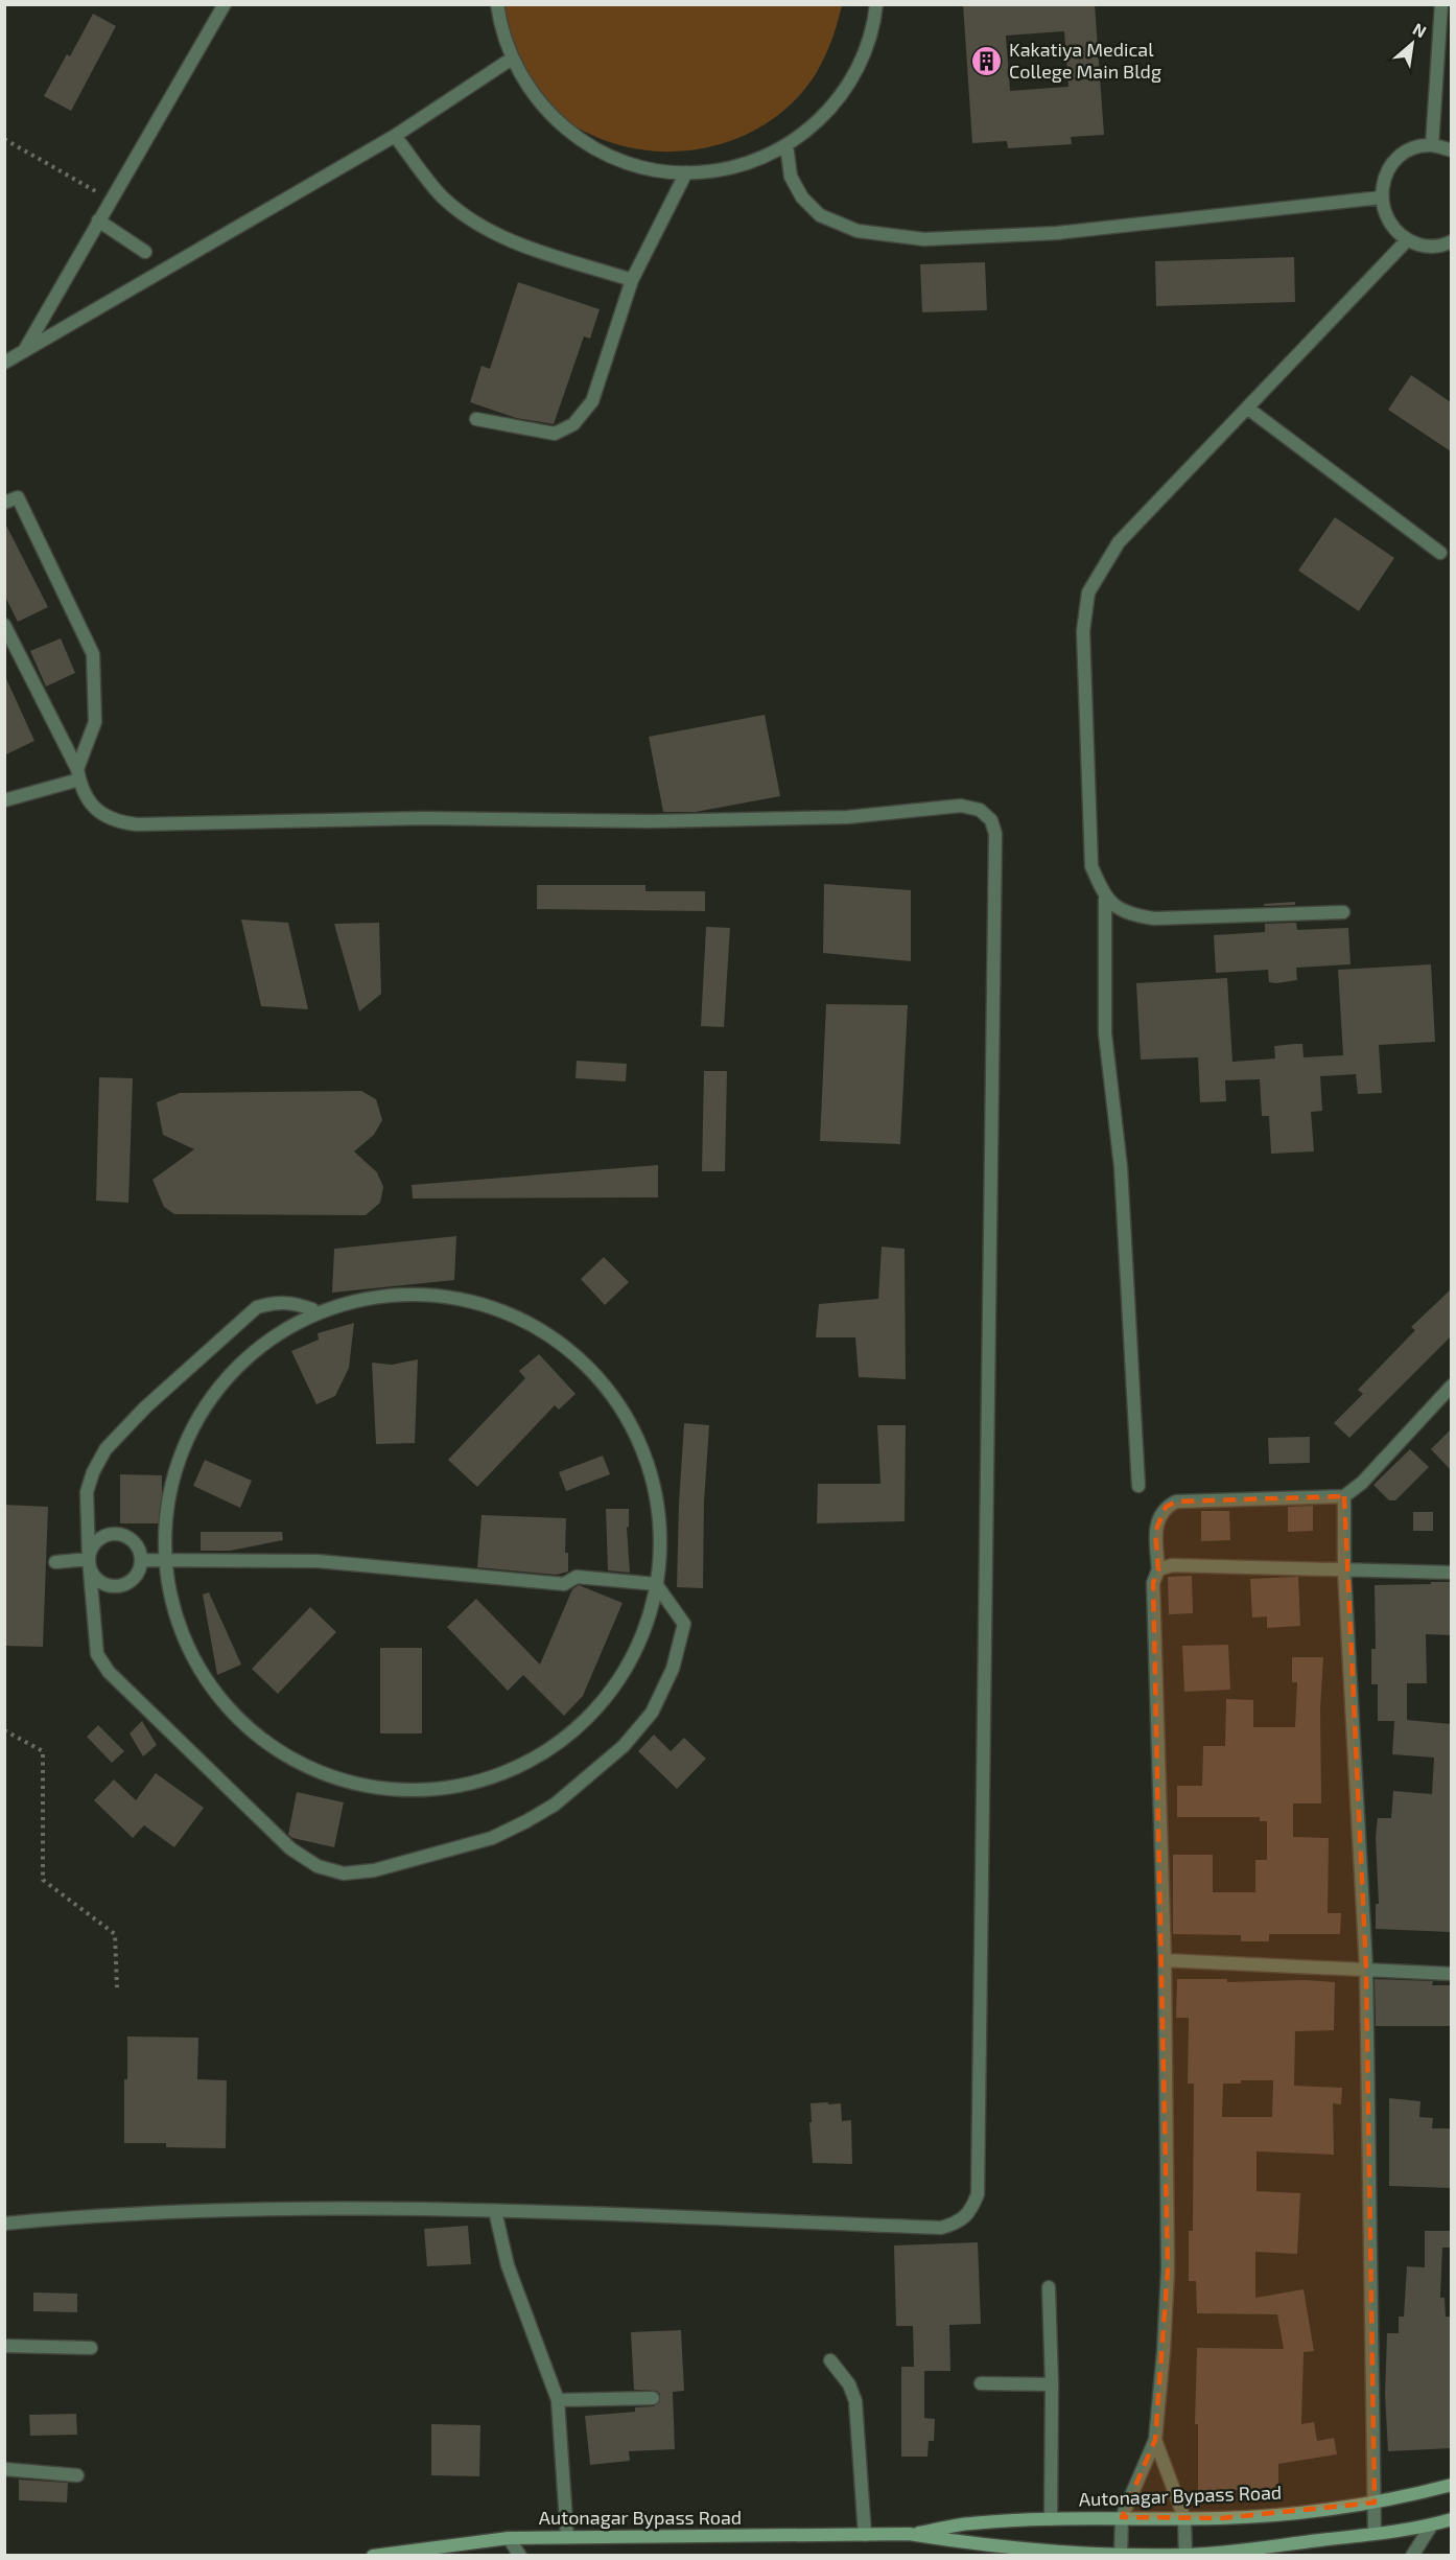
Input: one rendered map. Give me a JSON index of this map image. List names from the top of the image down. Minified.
{"streets":{"main road":["Autonagar Bypass Road"]},"places":{"building":["Kakatiya Medical College Main Bldg"]},"north":"top right"}
